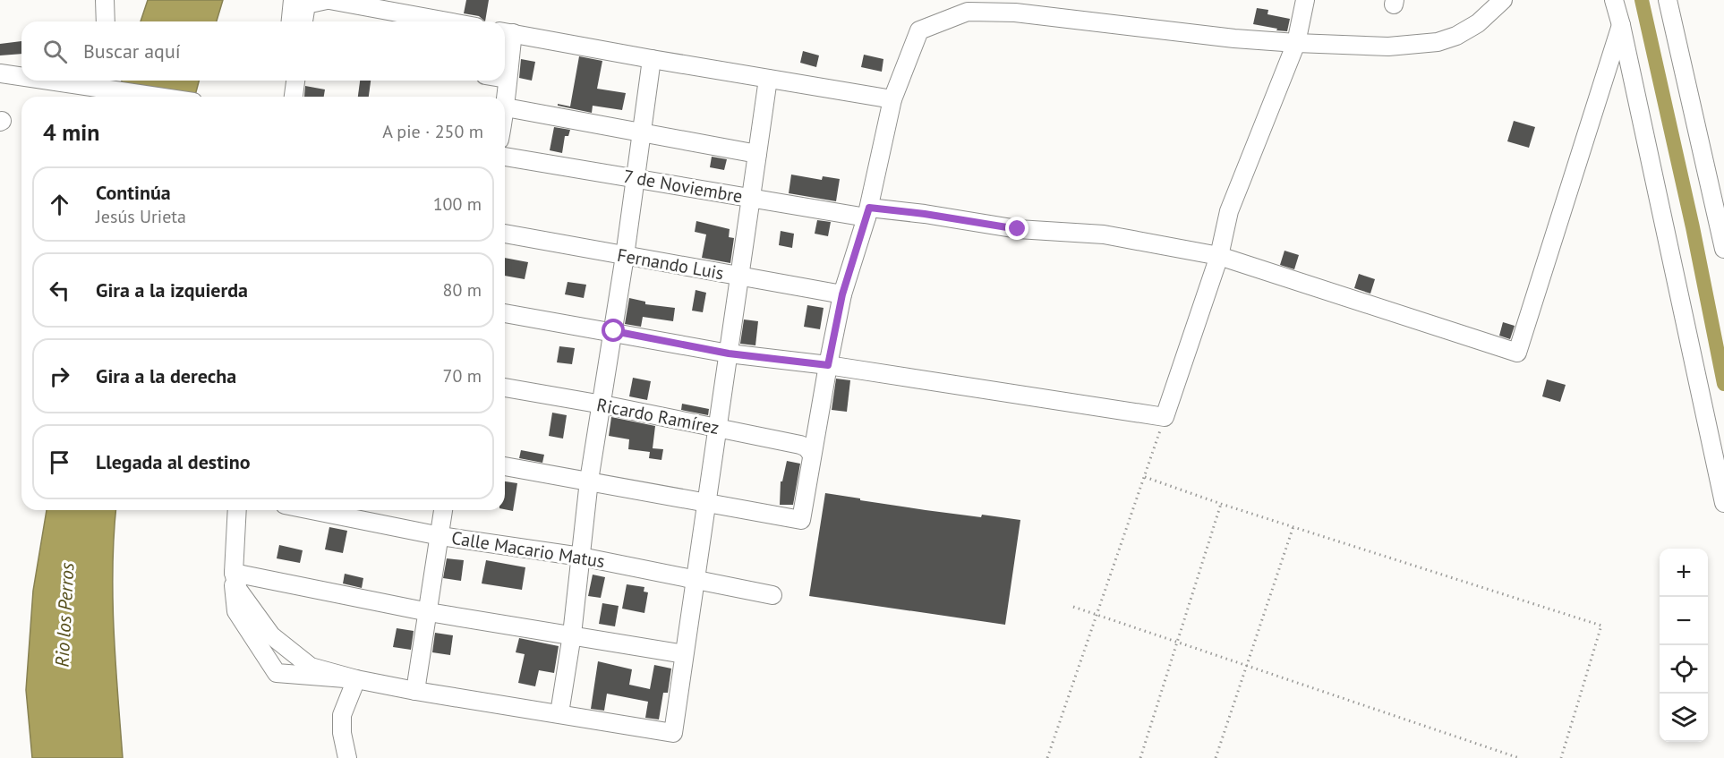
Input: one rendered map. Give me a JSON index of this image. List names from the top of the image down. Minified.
{"streets":{"street":["7 de Noviembre","Fernando Luis","Ricardo Ramírez","Calle Macario Matus"]},"water":["Rio los Perros"],"page":{"search":"Buscar aquí","heading":["4 min","A pie · 250 m"],"list":[["Continúa","Jesús Urieta","100 m"],["Gira a la izquierda","80 m"],["Gira a la derecha","70 m"],"Llegada al destino"],"map_buttons":["+","−"]}}
